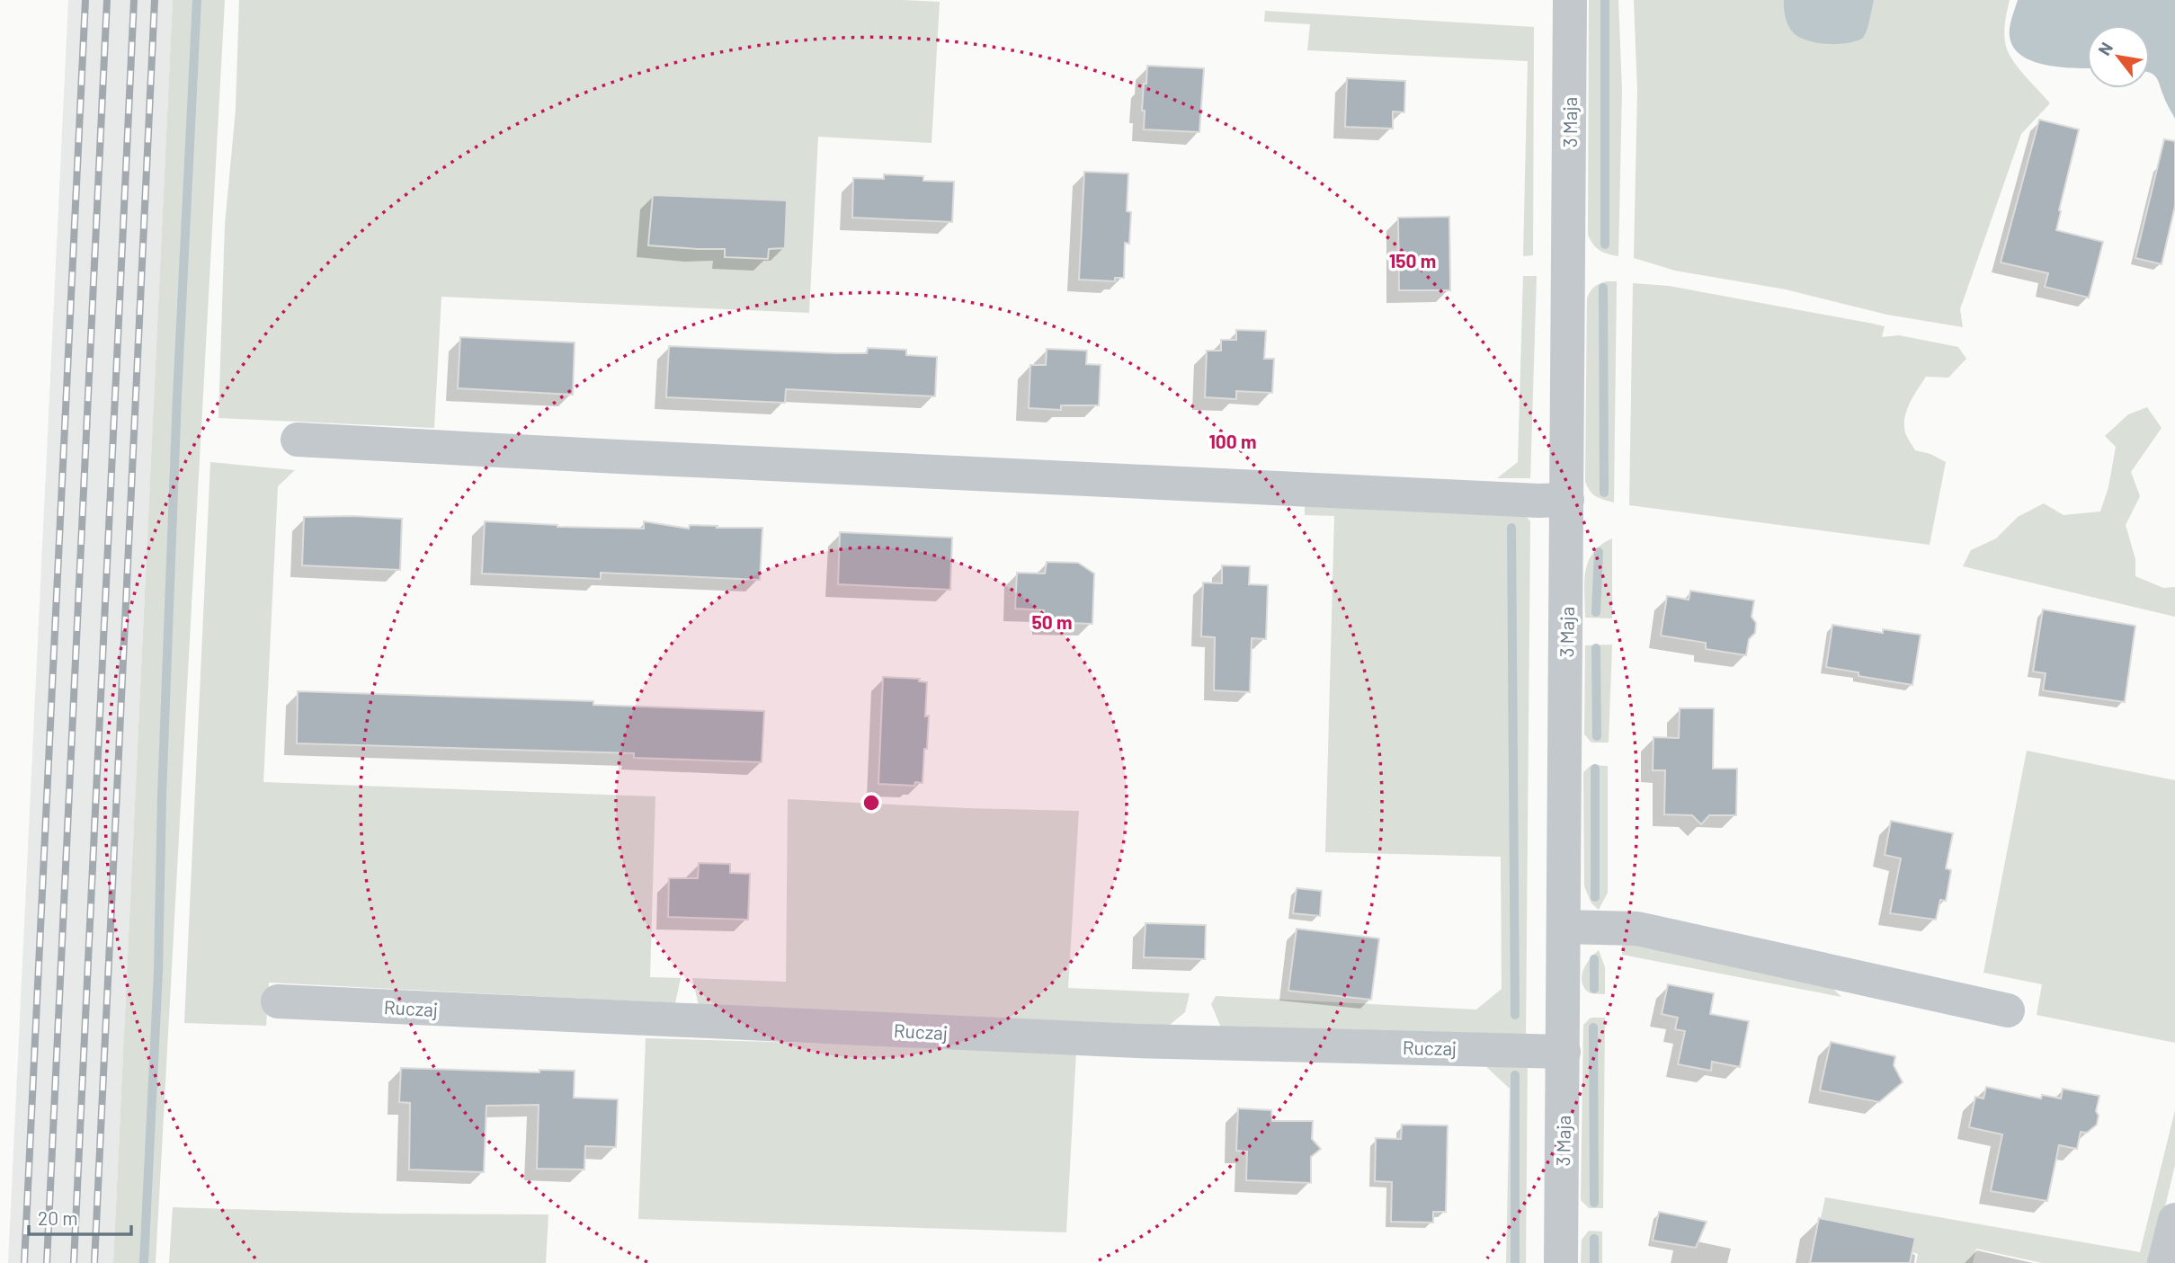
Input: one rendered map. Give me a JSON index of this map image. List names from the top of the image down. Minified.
{"streets":{"street":["3 Maja","Ruczaj"]},"crossings":[["3 Maja","Ruczaj"]],"scale_bar":"20 m","north":"top left","rings":["150 m","100 m","50 m"]}
